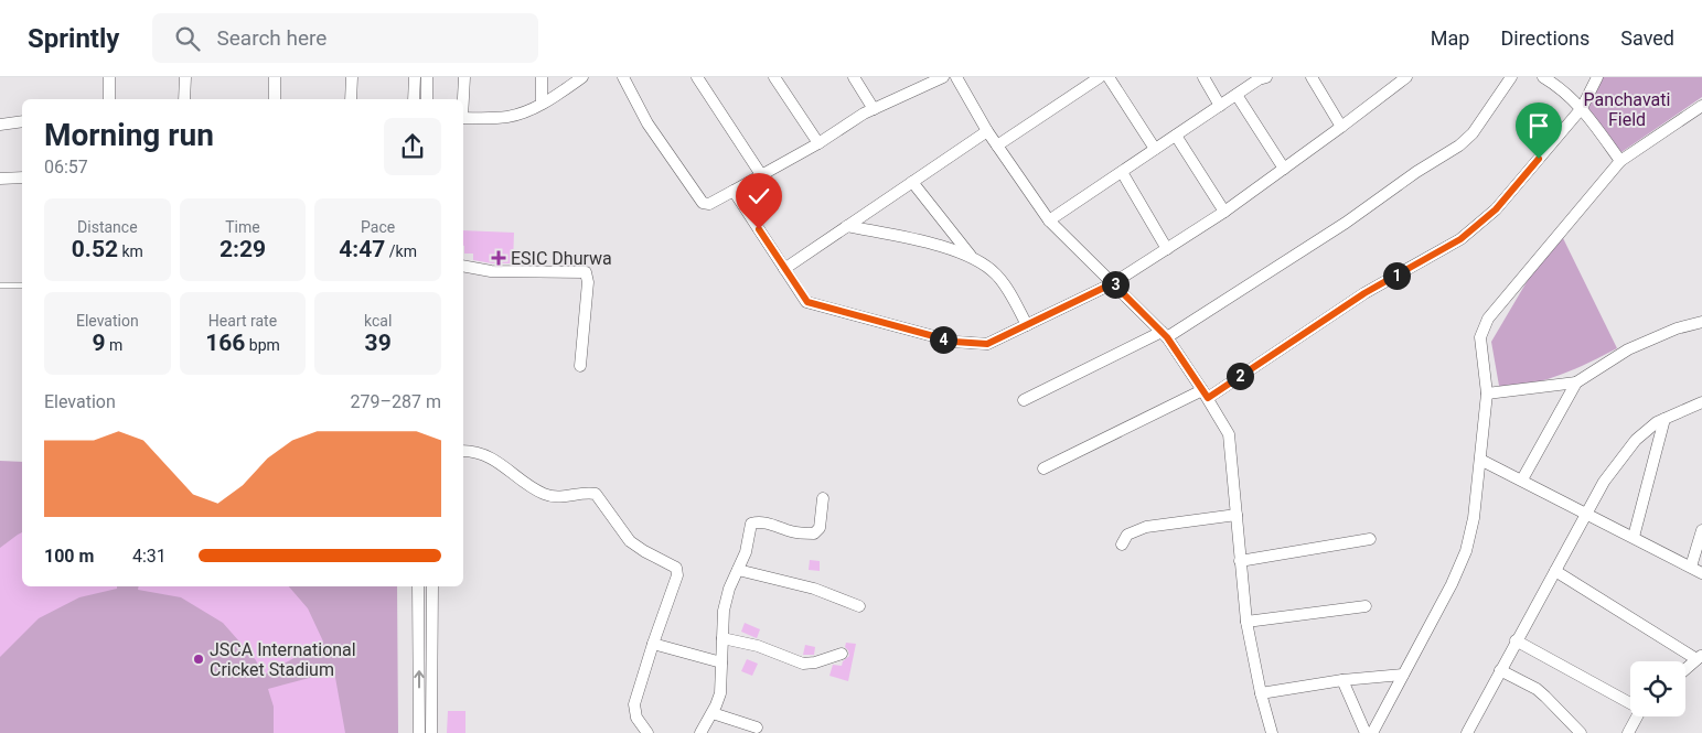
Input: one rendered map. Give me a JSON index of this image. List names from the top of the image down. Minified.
{"parks":["Panchavati Field"],"places":{"health":["ESIC Dhurwa"],"other":["JSCA International Cricket Stadium"]},"page":{"header":"Sprintly","search":"Search here","nav":["Map","Directions","Saved"],"heading":["Morning run","06:57"],"stats":[["Distance","0.52 km"],["Time","2:29"],["Pace","4:47 /km"],["Elevation","9 m"],["Heart rate","166 bpm"],["kcal","39"]],"pins":["1","3","4","2"],"chart":["Elevation","279–287 m"],"list":[{"name":"100 m","note":"4:31"}]}}
